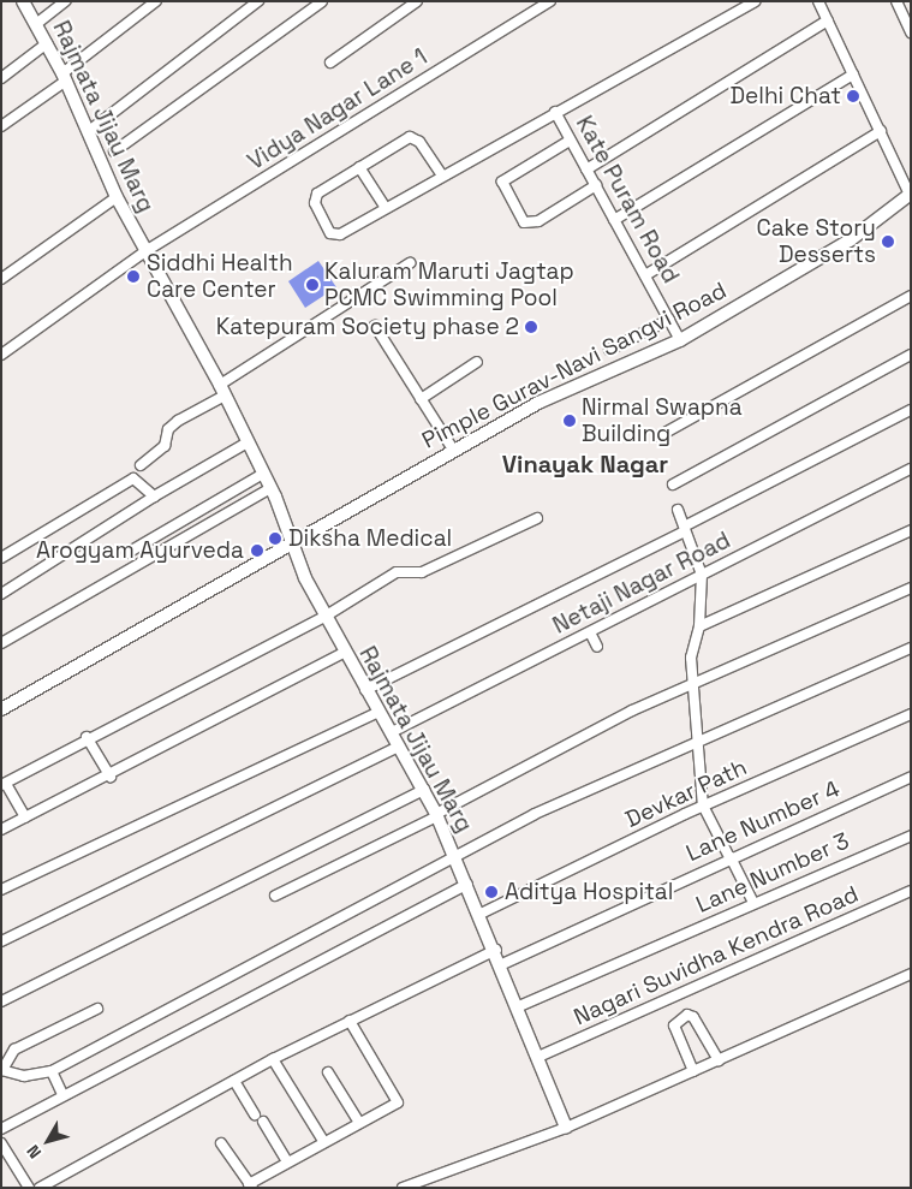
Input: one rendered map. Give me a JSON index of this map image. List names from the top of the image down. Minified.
{"streets":{"street":["Vidya Nagar Lane 1","Rajmata Jijau Marg","Kate Puram Road","Pimple Gurav-Navi Sangvi Road","Netaji Nagar Road","Devkar Path","Lane Number 4","Lane Number 3","Nagari Suvidha Kendra Road"]},"crossings":[["Vidya Nagar Lane 1","Rajmata Jijau Marg"],["Rajmata Jijau Marg","Pimple Gurav-Navi Sangvi Road"],["Rajmata Jijau Marg","Netaji Nagar Road"],["Rajmata Jijau Marg","Devkar Path"],["Rajmata Jijau Marg","Lane Number 4"],["Rajmata Jijau Marg","Lane Number 3"],["Rajmata Jijau Marg","Nagari Suvidha Kendra Road"],["Kate Puram Road","Pimple Gurav-Navi Sangvi Road"]],"districts":["Vinayak Nagar"],"places":["Delhi Chat","Cake Story Desserts","Siddhi Health Care Center","Kaluram Maruti Jagtap PCMC Swimming Pool","Katepuram Society phase 2","Nirmal Swapna Building","Diksha Medical","Arogyam Ayurveda","Aditya Hospital"],"north":"bottom left"}
